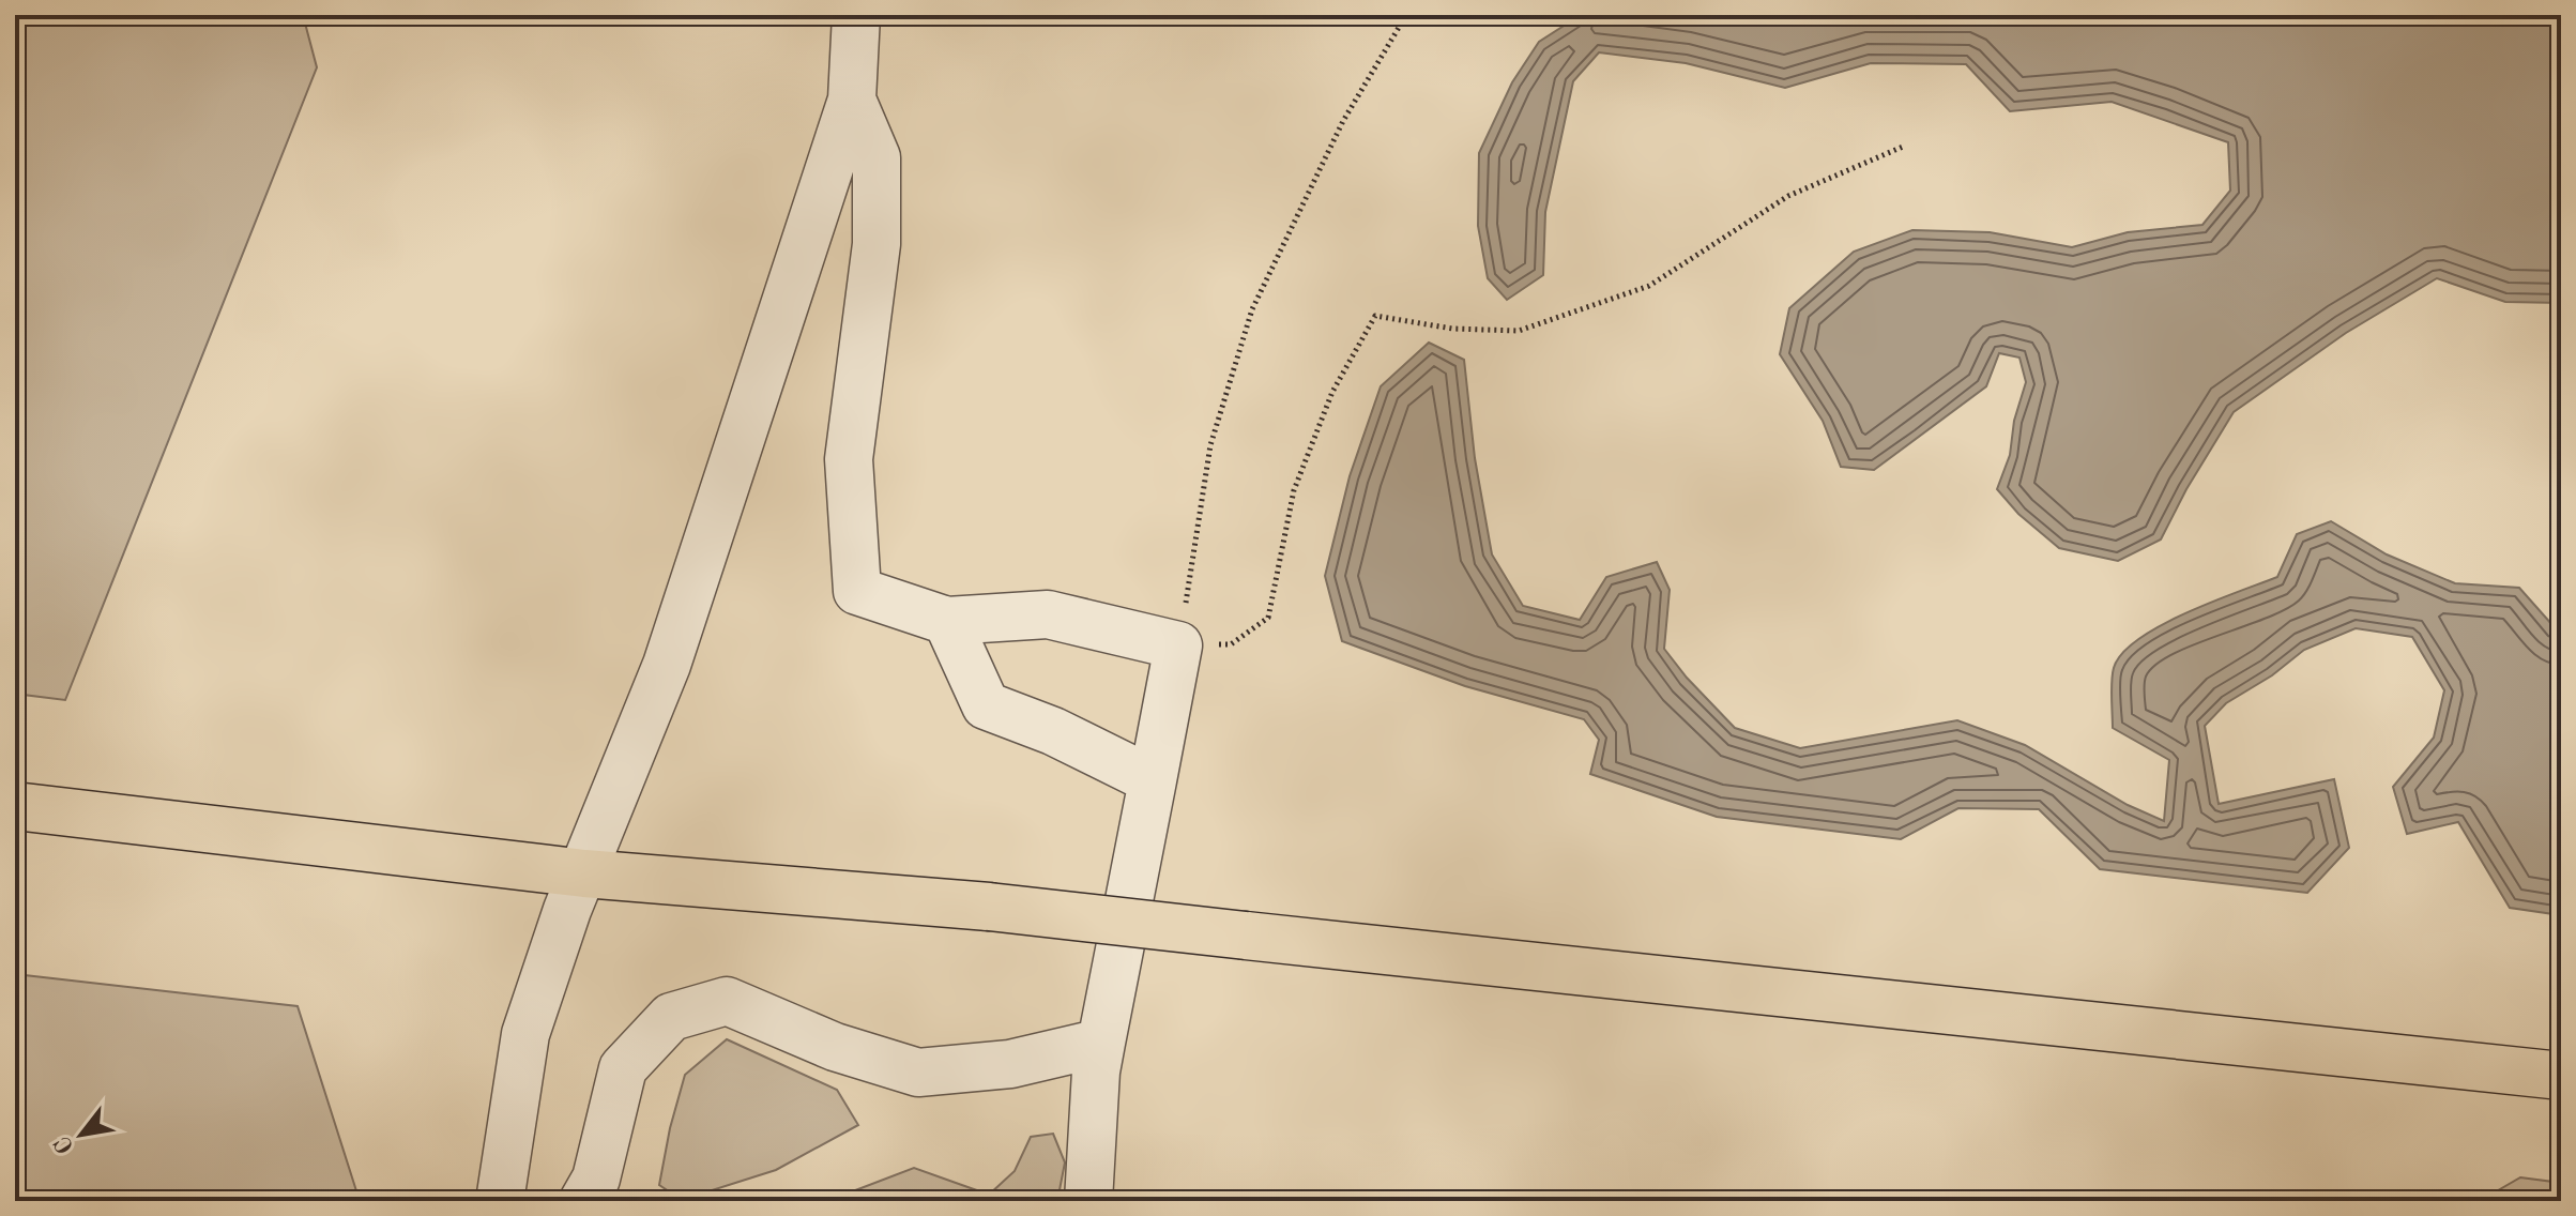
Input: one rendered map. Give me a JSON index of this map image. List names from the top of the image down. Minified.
{"north":"bottom left"}
